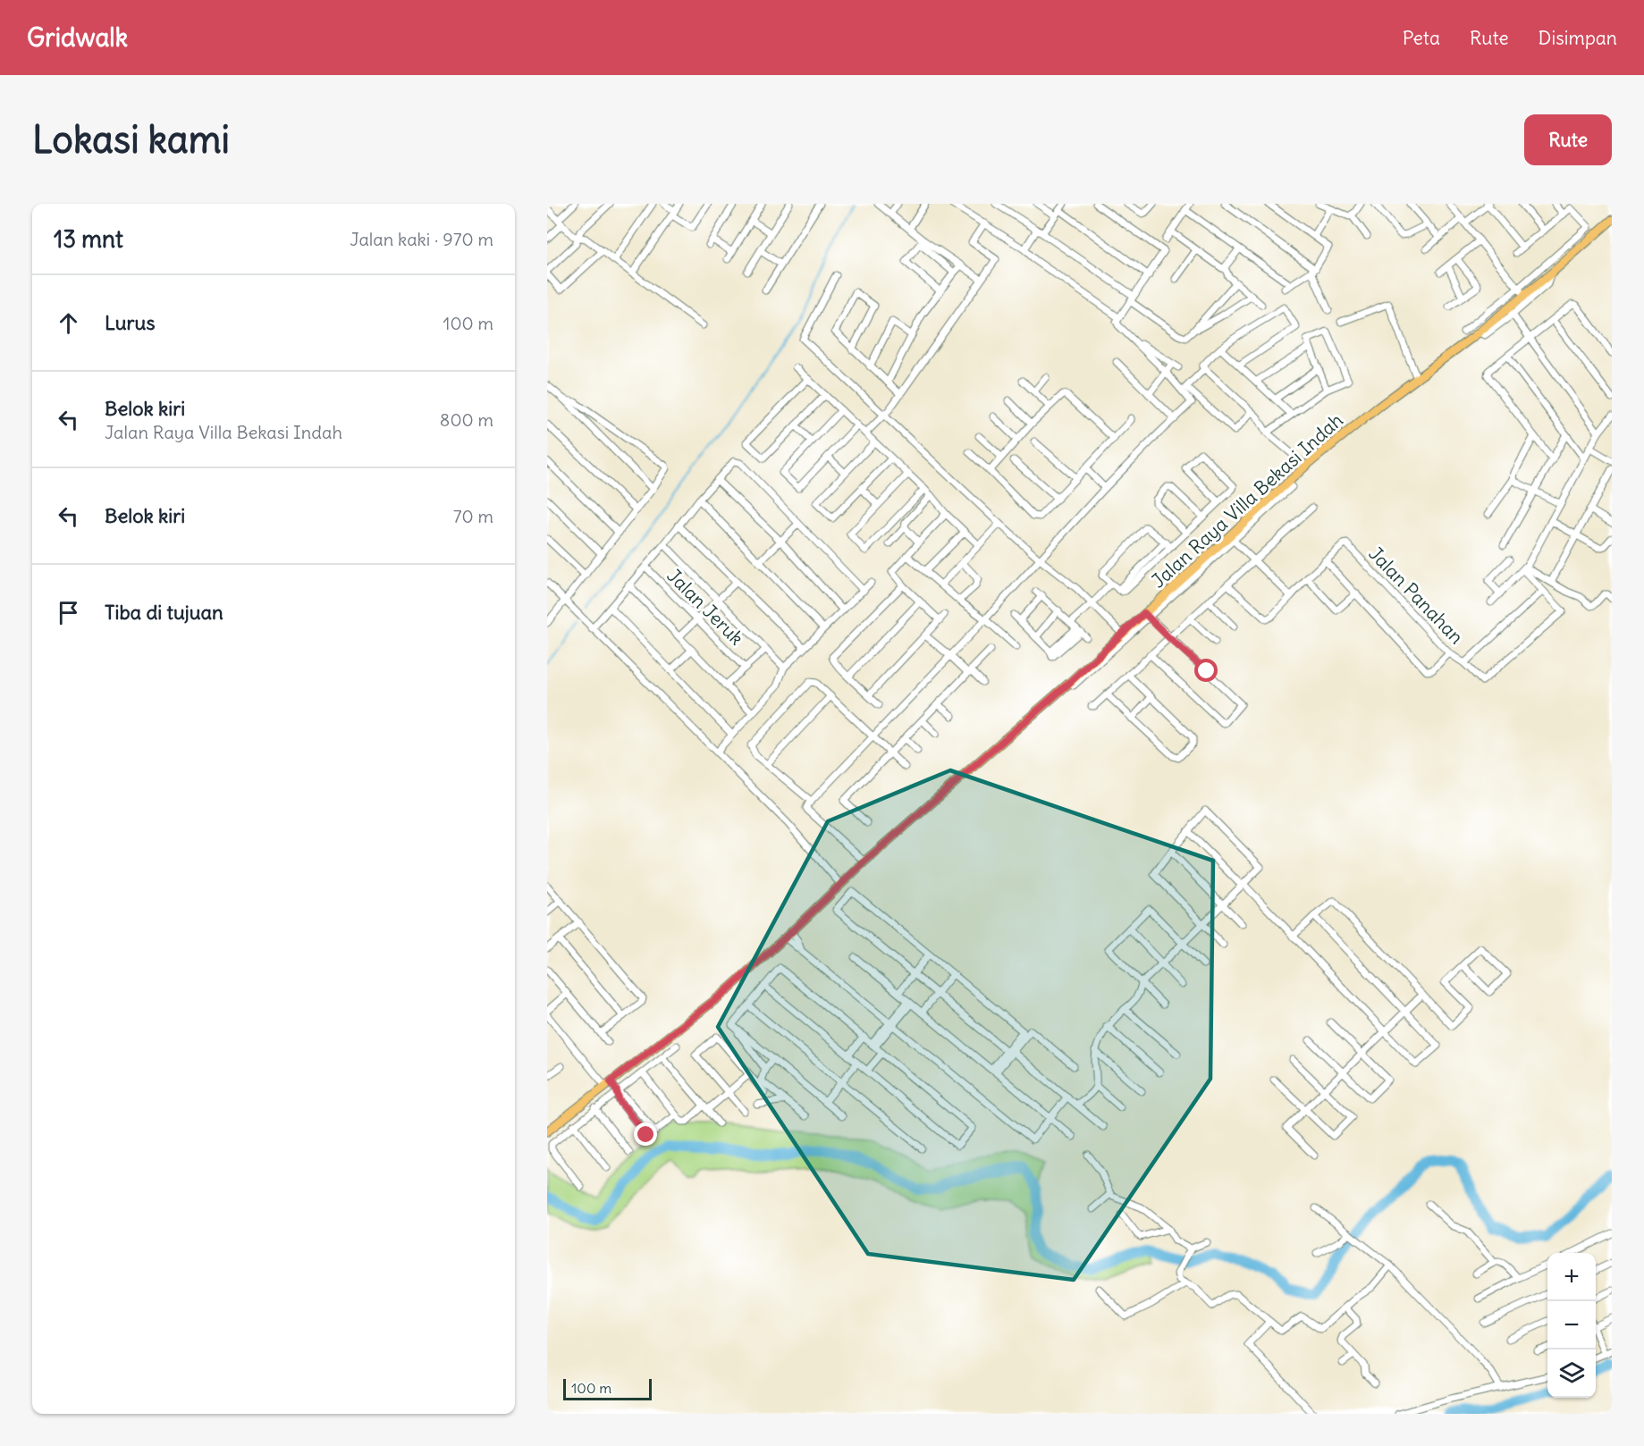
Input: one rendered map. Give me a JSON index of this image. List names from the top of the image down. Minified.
{"streets":{"main road":["Jalan Raya Villa Bekasi Indah"],"street":["Jalan Panahan","Jalan Jeruk"]},"scale_bar":"100 m","page":{"header":"Gridwalk","nav":["Peta","Rute","Disimpan"],"buttons":"Rute","title":"Lokasi kami","heading":["13 mnt","Jalan kaki · 970 m"],"list":[["Lurus","100 m"],["Belok kiri","Jalan Raya Villa Bekasi Indah","800 m"],["Belok kiri","70 m"],"Tiba di tujuan"],"map_buttons":["+","−"],"scale":"100 m"}}
